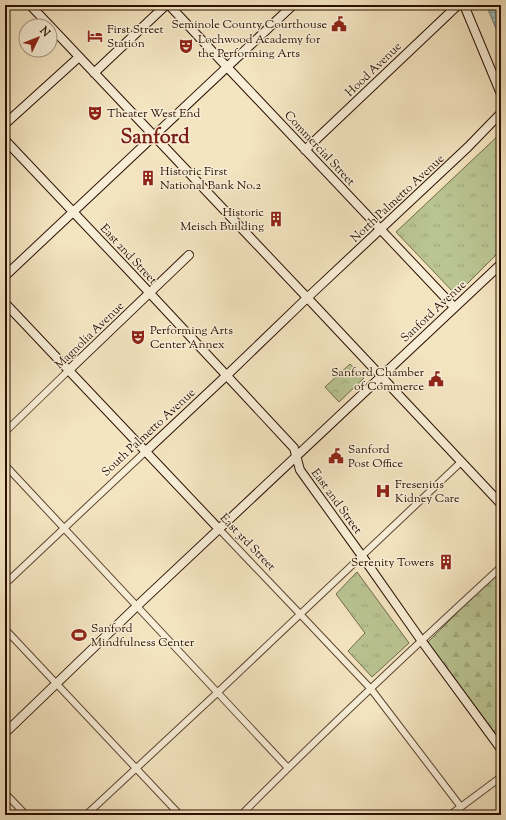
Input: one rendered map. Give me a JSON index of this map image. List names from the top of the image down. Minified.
{"streets":{"street":["Hood Avenue","Commercial Street","North Palmetto Avenue","East 2nd Street","Sanford Avenue","Magnolia Avenue","South Palmetto Avenue","East 3rd Street"]},"crossings":[["Hood Avenue","Commercial Street"],["Commercial Street","North Palmetto Avenue"],["Commercial Street","Sanford Avenue"],["North Palmetto Avenue","South Palmetto Avenue"],["East 2nd Street","Sanford Avenue"],["East 2nd Street","Magnolia Avenue"],["East 2nd Street","South Palmetto Avenue"],["Sanford Avenue","East 3rd Street"],["Magnolia Avenue","East 3rd Street"],["South Palmetto Avenue","East 3rd Street"]],"districts":["Sanford"],"places":{"public building":["Seminole County Courthouse","Sanford Chamber of Commerce","Sanford Post Office"],"hotel":["First Street Station"],"theatre":["Lochwood Academy for the Performing Arts","Theater West End","Performing Arts Center Annex"],"building":["Historic First National Bank No.2","Historic Meisch Building","Serenity Towers"],"hospital":["Fresenius Kidney Care"],"sports":["Sanford Mindfulness Center"]},"north":"top right"}
